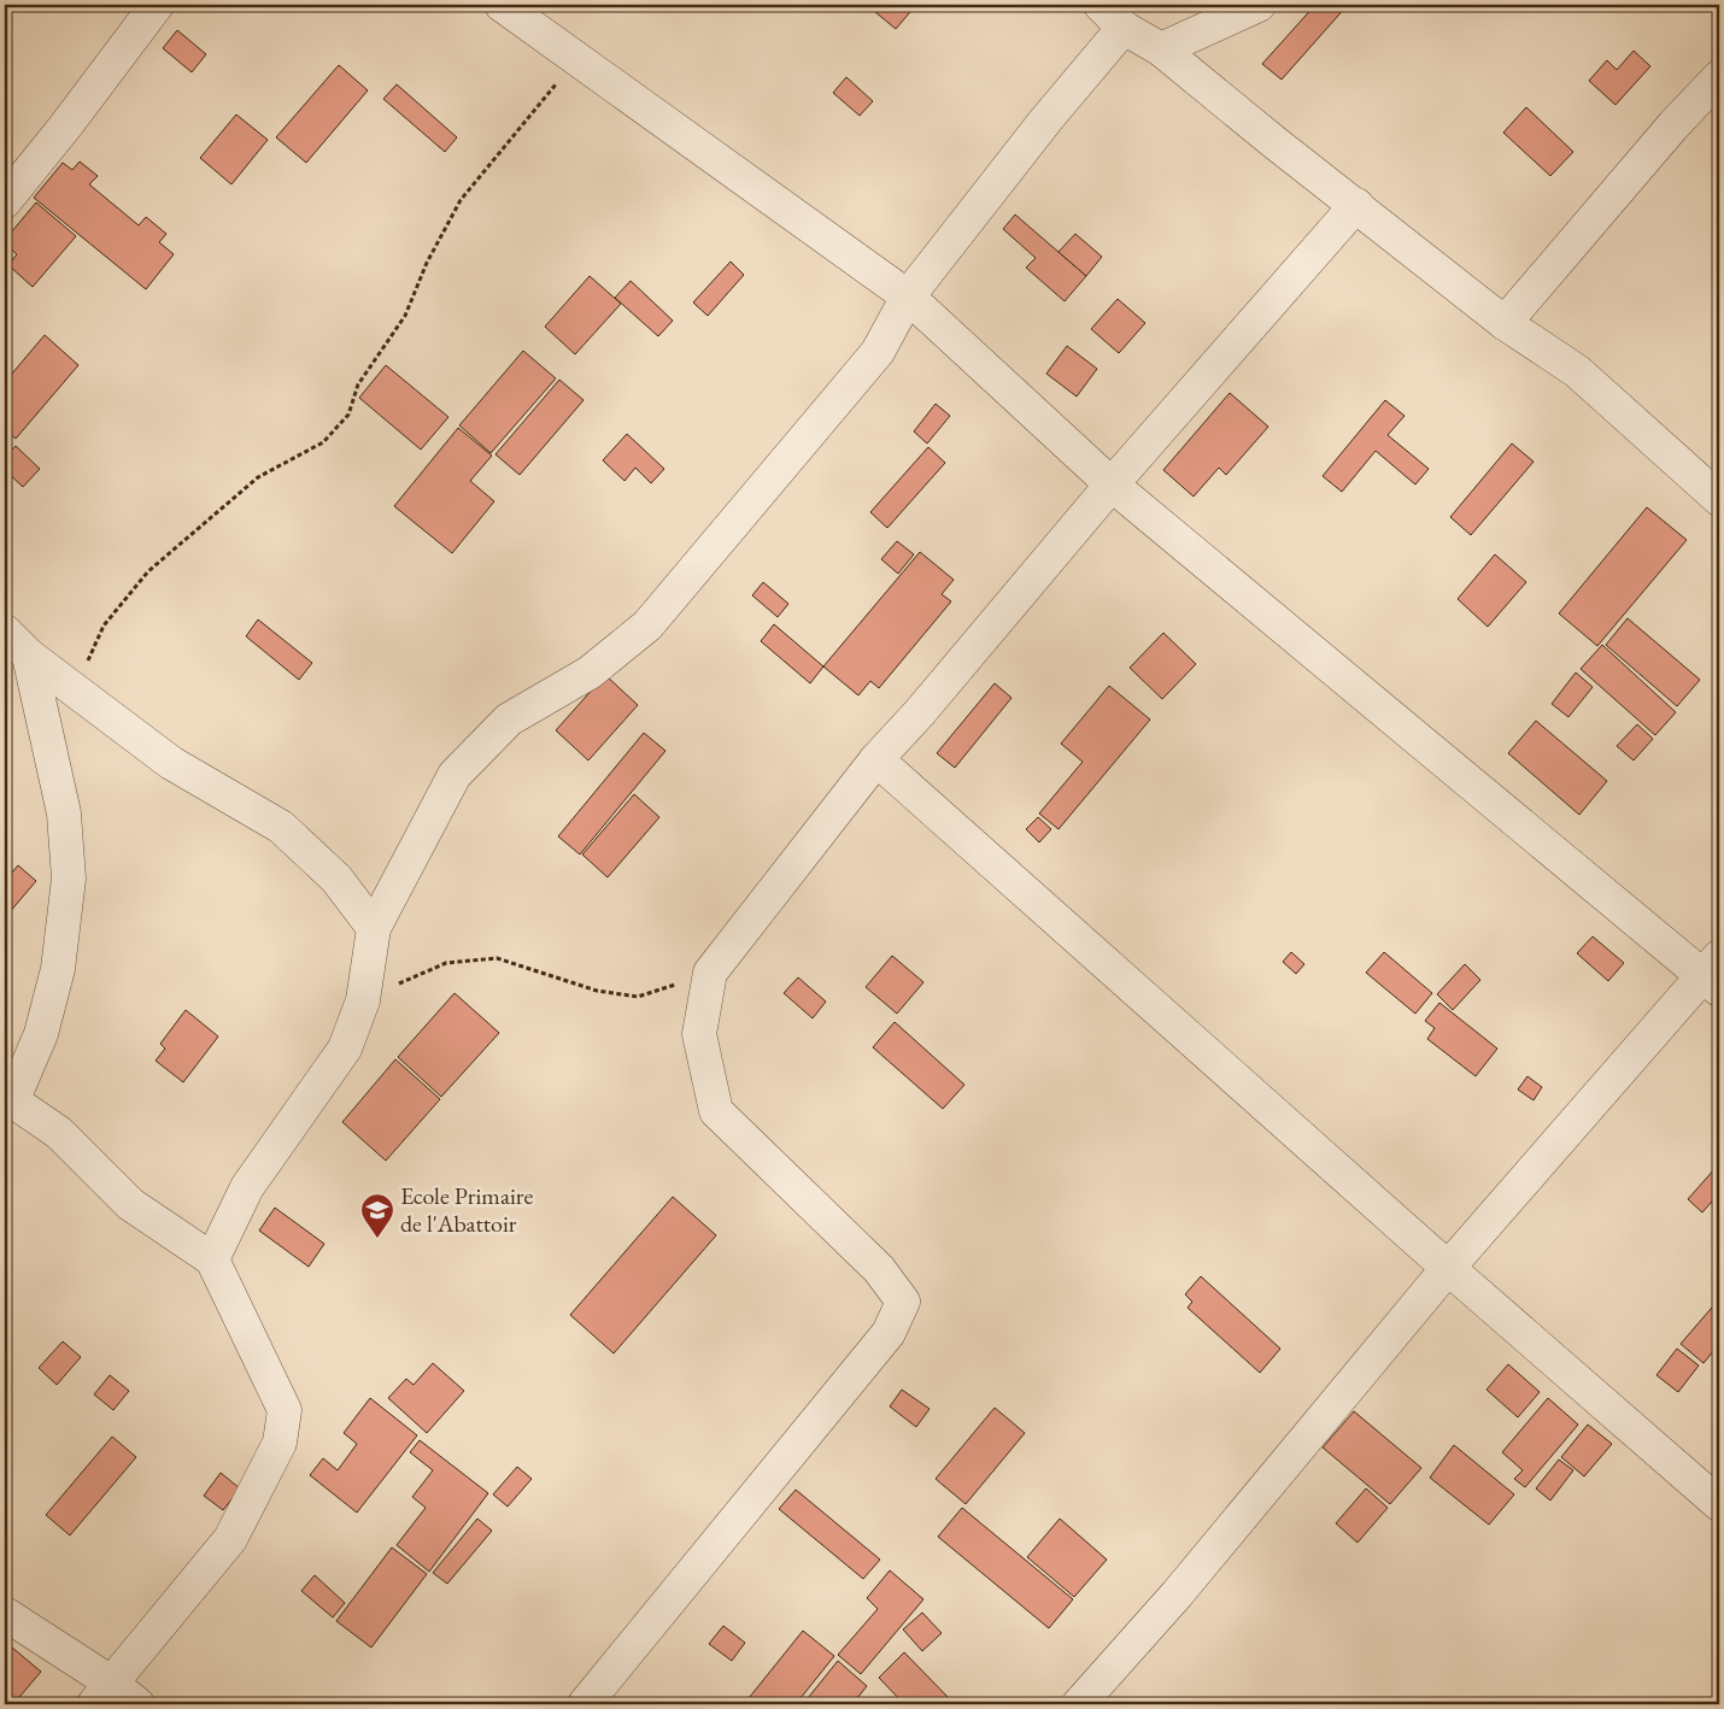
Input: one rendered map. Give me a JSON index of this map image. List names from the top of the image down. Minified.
{"places":{"school or university":["Ecole Primaire de l'Abattoir"]}}
